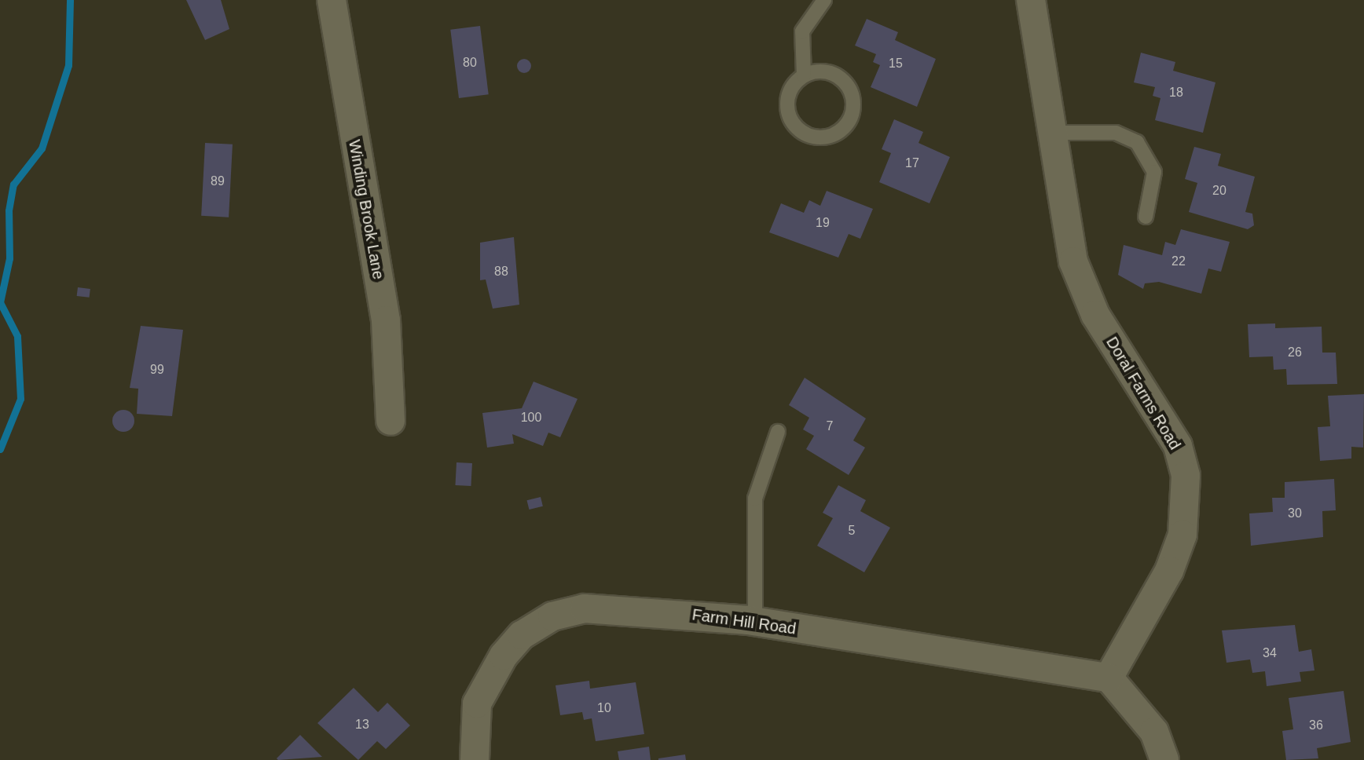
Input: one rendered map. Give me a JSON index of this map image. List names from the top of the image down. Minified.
{"streets":{"street":["Winding Brook Lane","Doral Farms Road","Farm Hill Road"]},"crossings":[["Doral Farms Road","Farm Hill Road"]],"house_numbers":["80","15","18","17","89","20","19","22","88","26","99","100","7","30","5","34","10","13","36"]}
